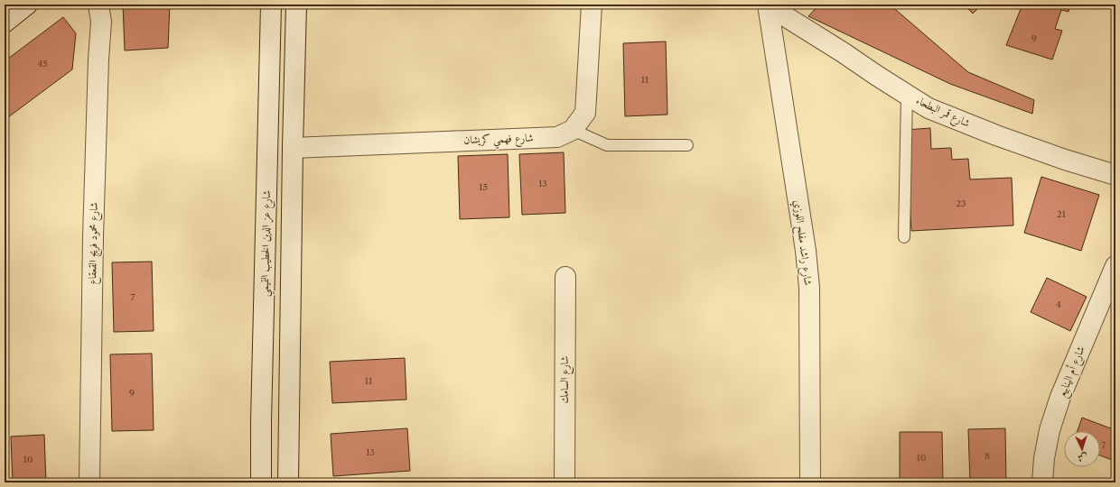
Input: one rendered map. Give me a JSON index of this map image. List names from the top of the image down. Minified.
{"streets":{"street":["شارع قمر البطحاء","شارع فهمي كريشان","شارع راشد مفلح اللوزي","شارع محمود فريج القعقاع","شارع عز الدين الخطيب التميمي","شارع أم الينابيع","شارع السامك"]},"crossings":[["شارع قمر البطحاء","شارع راشد مفلح اللوزي"]],"house_numbers":["9","45","11","13","15","23","21","7","4","11","9","7","13","8","10","10"],"north":"bottom"}
